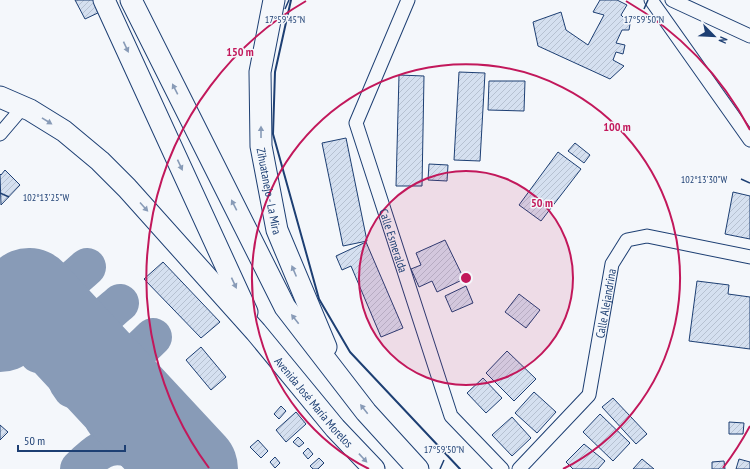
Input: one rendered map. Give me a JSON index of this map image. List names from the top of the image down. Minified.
{"streets":{"highway":["Zihuatanejo - La Mira","Avenida José María Morelos"],"street":["Calle Esmeralda","Calle Alejandrina"]},"scale_bar":"50 m","north":"bottom right","coordinates":["17°59'45\"N","17°59'50\"N","102°13'30\"W","102°13'25\"W"],"rings":["150 m","100 m","50 m"]}
